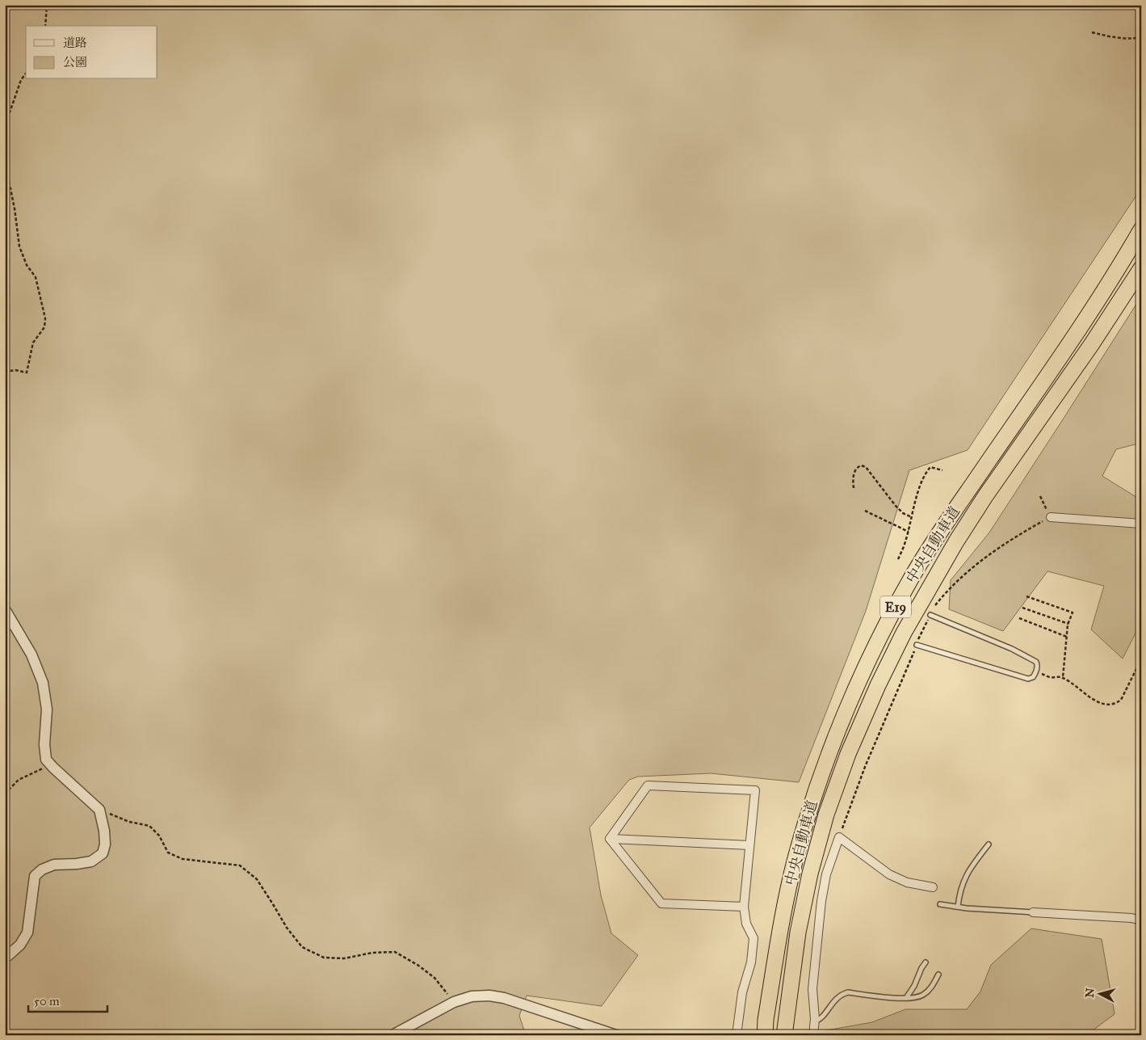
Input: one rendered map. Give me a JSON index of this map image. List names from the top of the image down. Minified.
{"streets":{"highway":["中央自動車道","E19"]},"legend":["道路","公園"],"scale_bar":"50 m","north":"left"}
